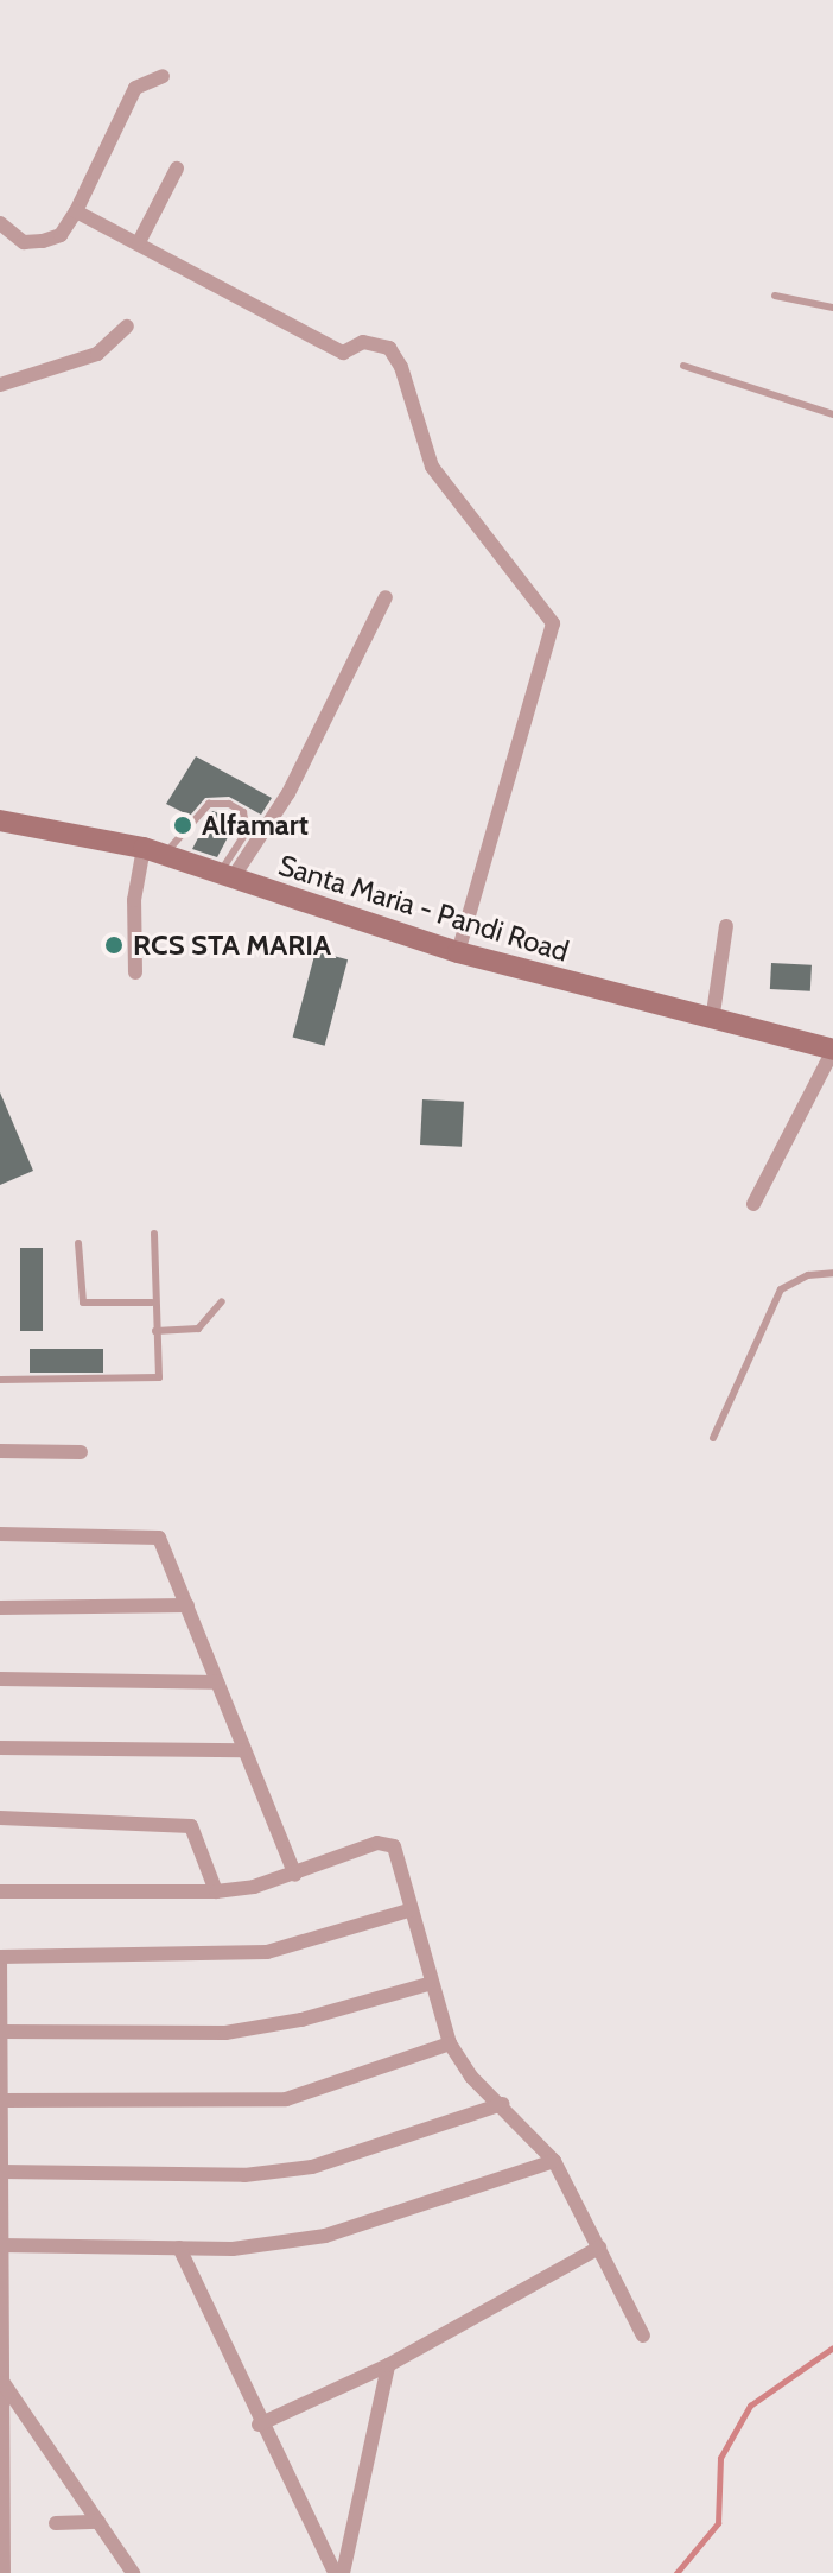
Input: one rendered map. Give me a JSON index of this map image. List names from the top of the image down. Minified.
{"streets":{"main road":["Santa Maria - Pandi Road"]},"places":["Alfamart","RCS STA MARIA"]}
